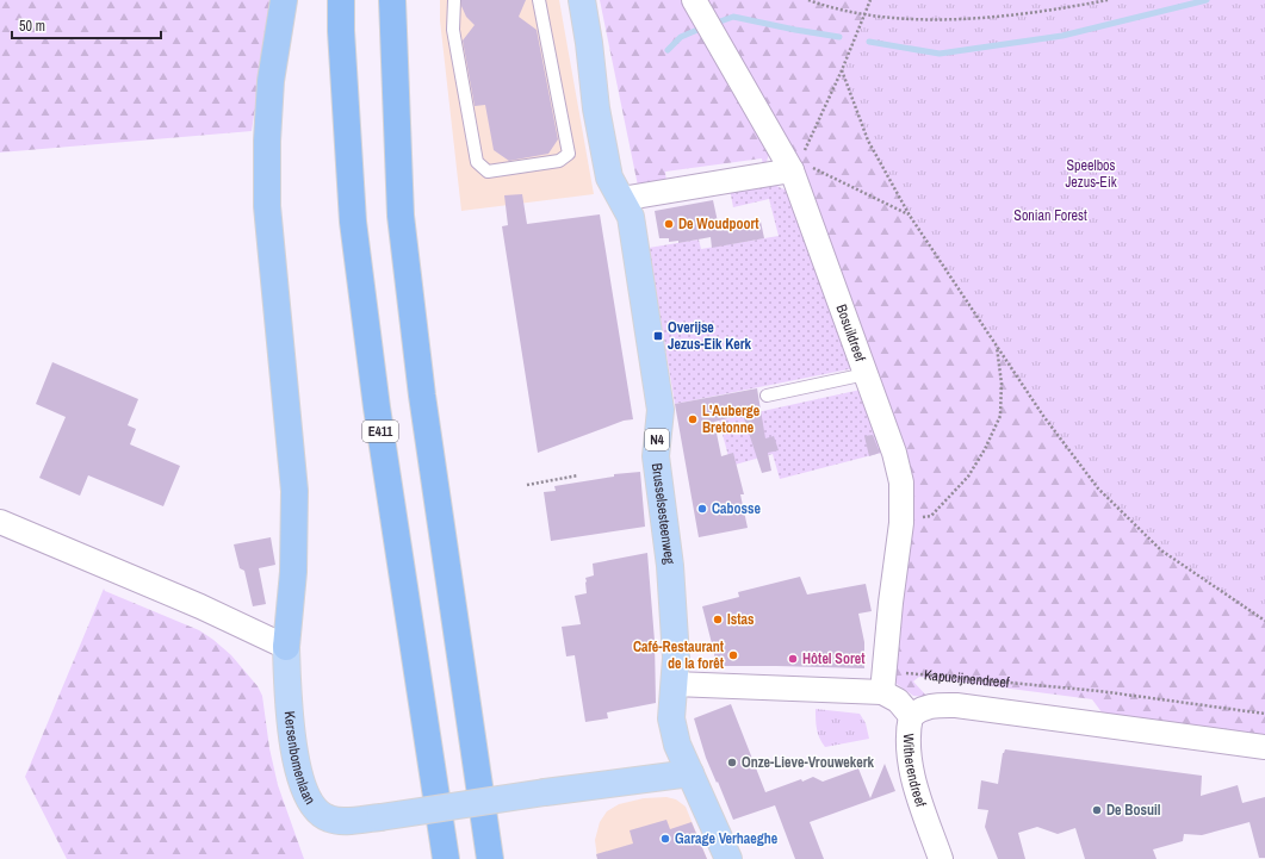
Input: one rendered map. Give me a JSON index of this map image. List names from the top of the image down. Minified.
{"streets":{"highway":["E411"],"main road":["N4","Brusselsesteenweg","Kersenbomenlaan"],"street":["Bosuildreef","Kapucijnendreef","Witherendreef"]},"crossings":[["Bosuildreef","Kapucijnendreef"],["Bosuildreef","Witherendreef"],["N4","Brusselsesteenweg"],["Brusselsesteenweg","Kersenbomenlaan"],["Kapucijnendreef","Witherendreef"]],"parks":["Speelbos Jezus-Eik","Sonian Forest"],"places":{"other":["De Woudpoort","L'Auberge Bretonne","Cabosse","Istas","Café-Restaurant de la forêt","Hôtel Soret","Onze-Lieve-Vrouwekerk","De Bosuil","Garage Verhaeghe"],"transit":["Overijse Jezus-Eik Kerk"]},"scale_bar":"50 m"}
